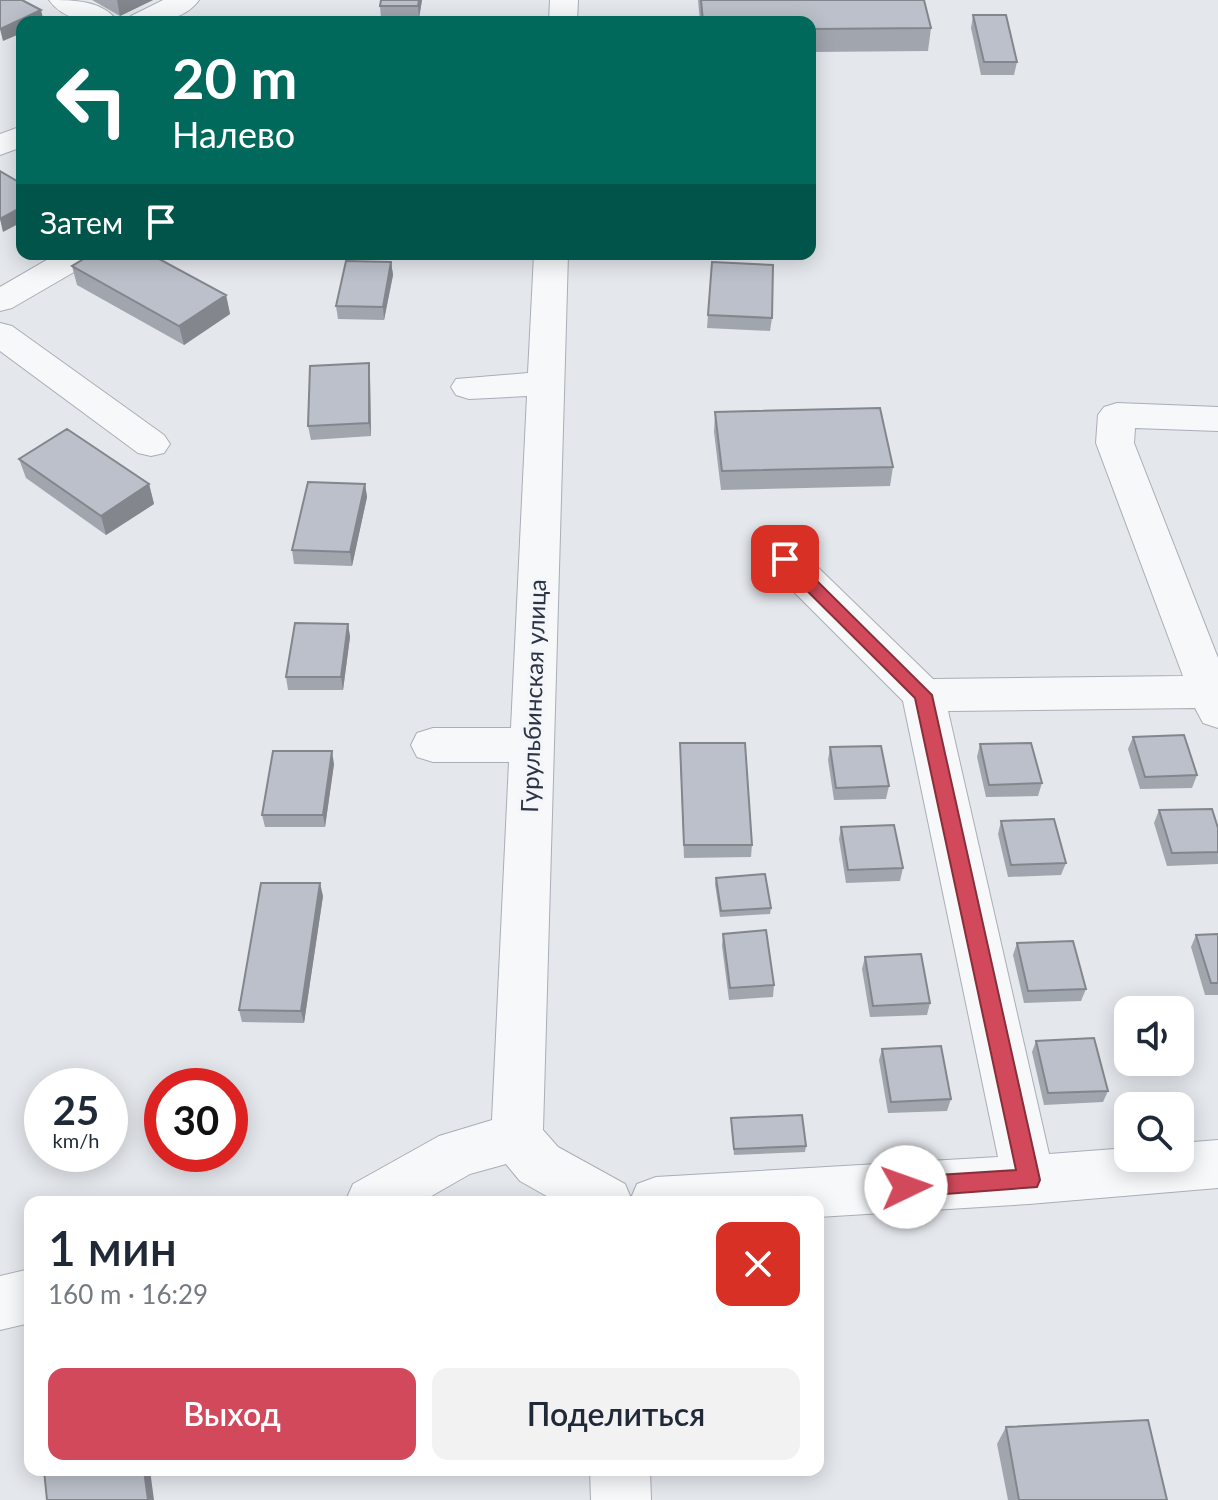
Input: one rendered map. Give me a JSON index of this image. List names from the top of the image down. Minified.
{"streets":{"street":["Гурульбинская улица"]},"page":{"turn":["20 m","Налево"],"then":"Затем","speed":"25 km/h","limit":"30","heading":["1 мин","160 m · 16:29"],"buttons":["Выход","Поделиться"]}}
